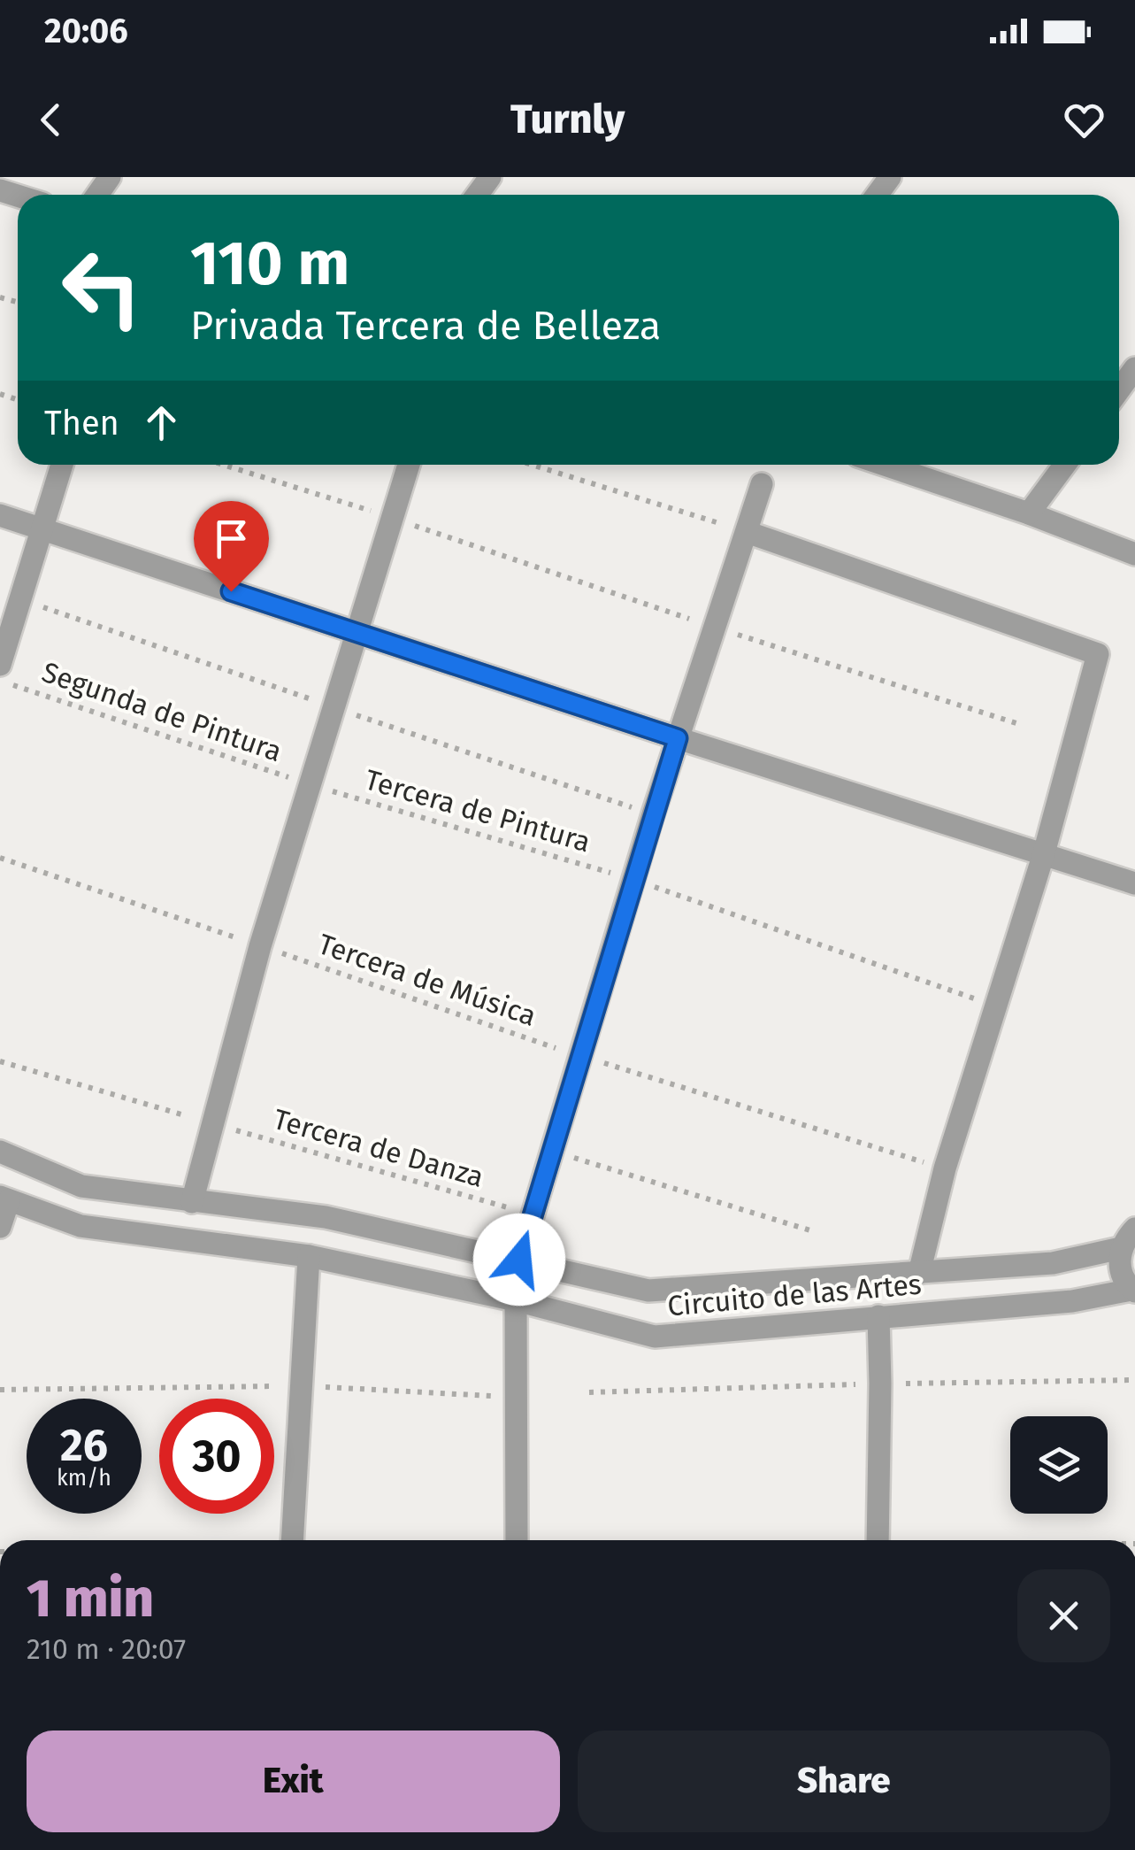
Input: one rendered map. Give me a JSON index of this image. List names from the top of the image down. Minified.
{"streets":{"street":["Circuito de las Artes"],"path":["Segunda de Pintura","Tercera de Pintura","Tercera de Música","Tercera de Danza"]},"crossings":[["Segunda de Pintura","Tercera de Pintura"]],"page":{"status":"20:06","header":"Turnly","turn":["110 m","Privada Tercera de Belleza"],"then":"Then","speed":"26 km/h","limit":"30","heading":["1 min","210 m · 20:07"],"buttons":["Exit","Share"]}}
